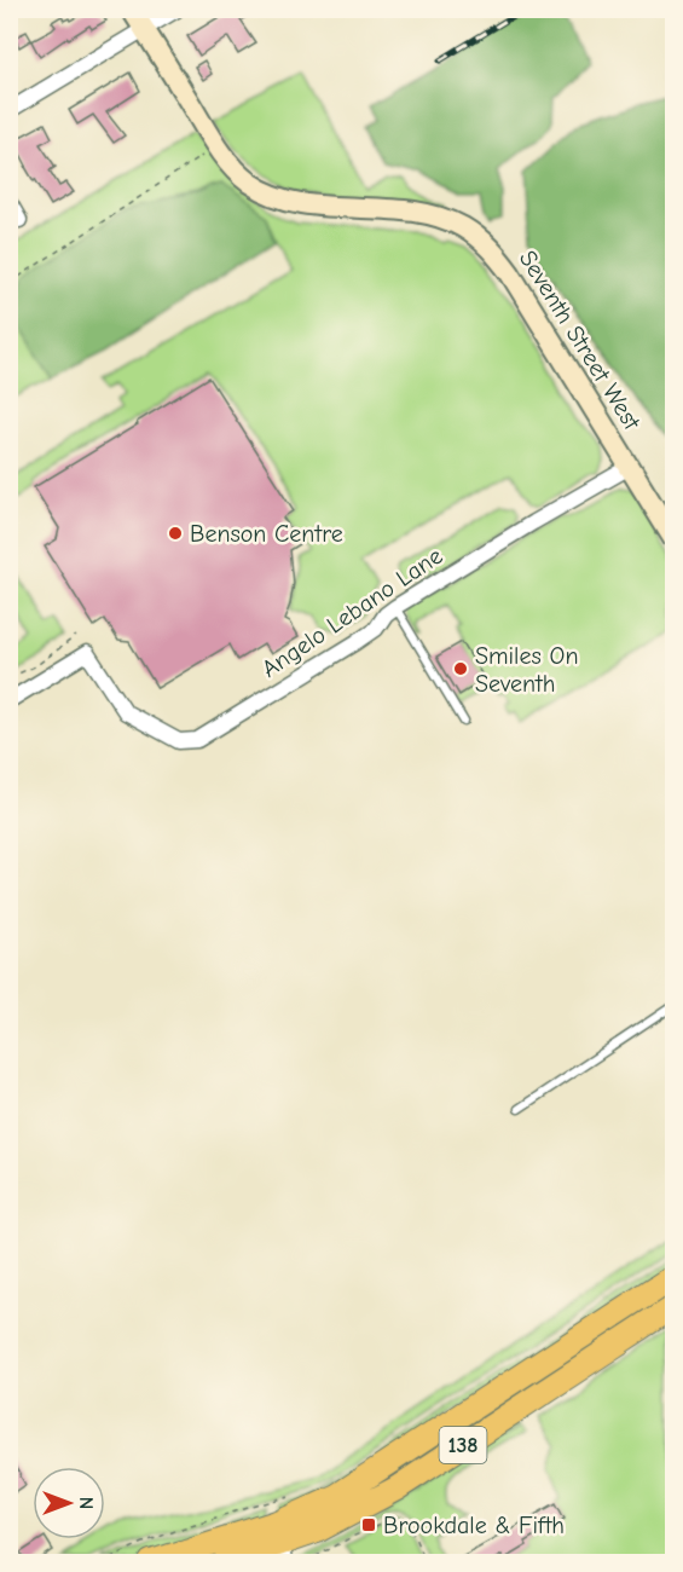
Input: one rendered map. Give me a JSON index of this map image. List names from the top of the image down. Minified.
{"streets":{"main road":["138"],"street":["Seventh Street West","Angelo Lebano Lane"]},"crossings":[["Seventh Street West","Angelo Lebano Lane"]],"places":{"other":["Benson Centre","Smiles On Seventh"],"transit":["Brookdale & Fifth"]},"north":"right"}
